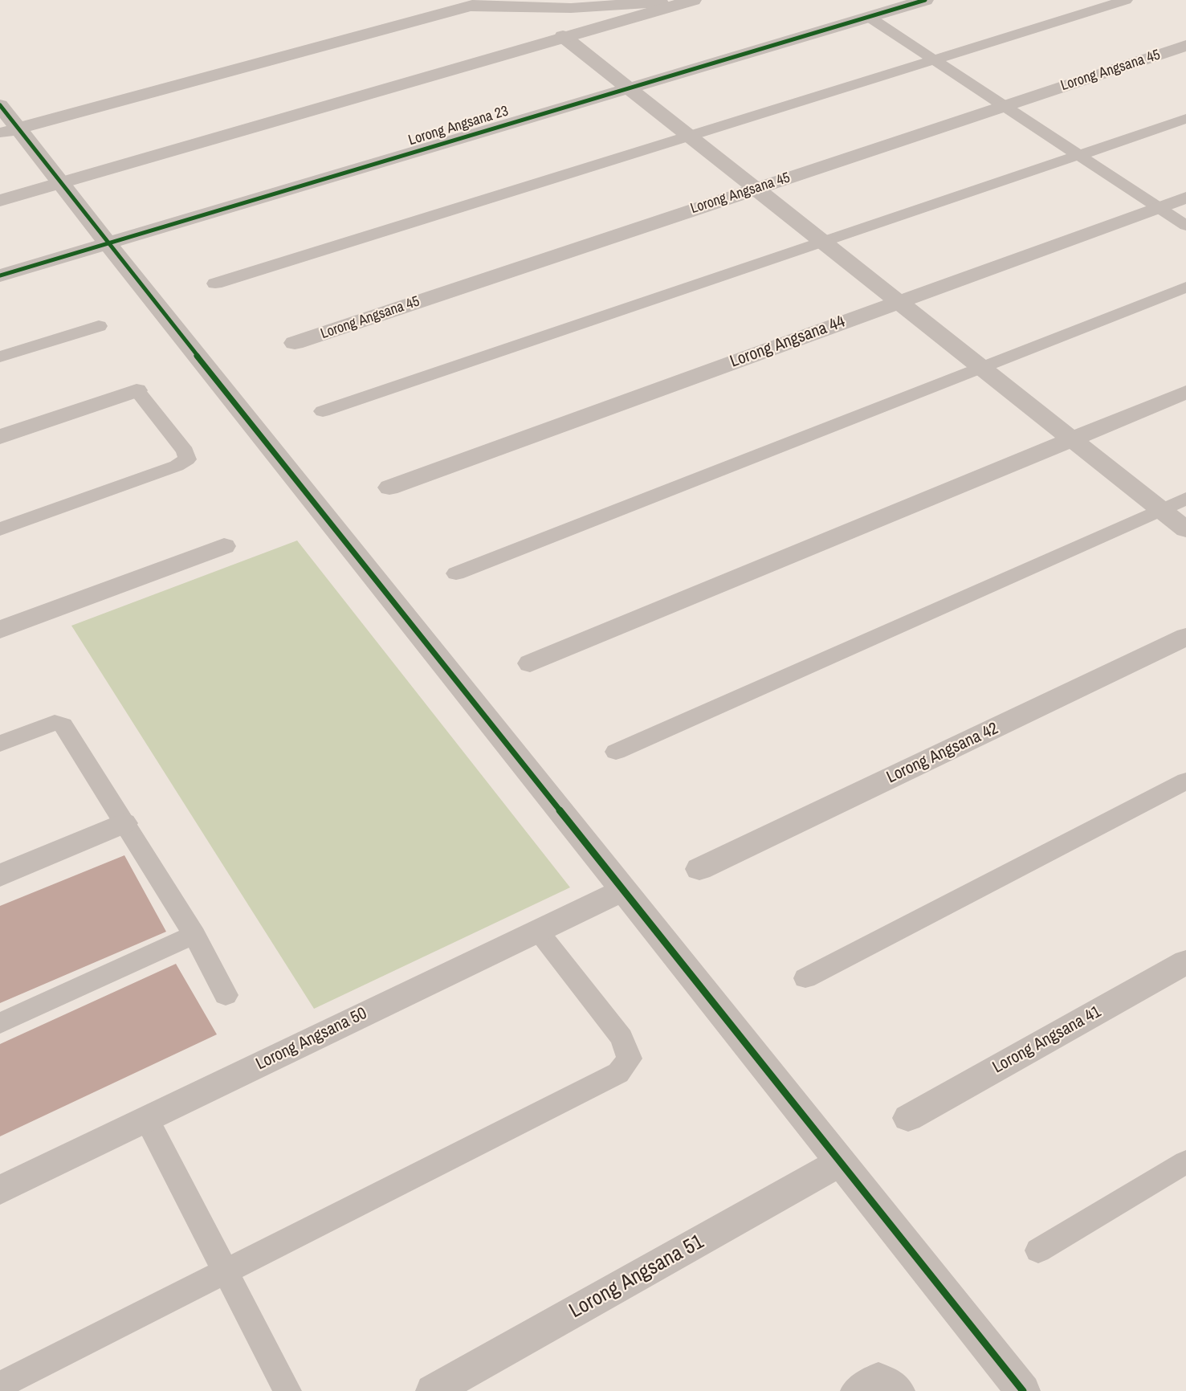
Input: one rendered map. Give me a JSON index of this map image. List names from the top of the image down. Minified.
{"streets":{"street":["Lorong Angsana 45","Lorong Angsana 23","Lorong Angsana 44","Lorong Angsana 42","Lorong Angsana 50","Lorong Angsana 41","Lorong Angsana 51"]}}
